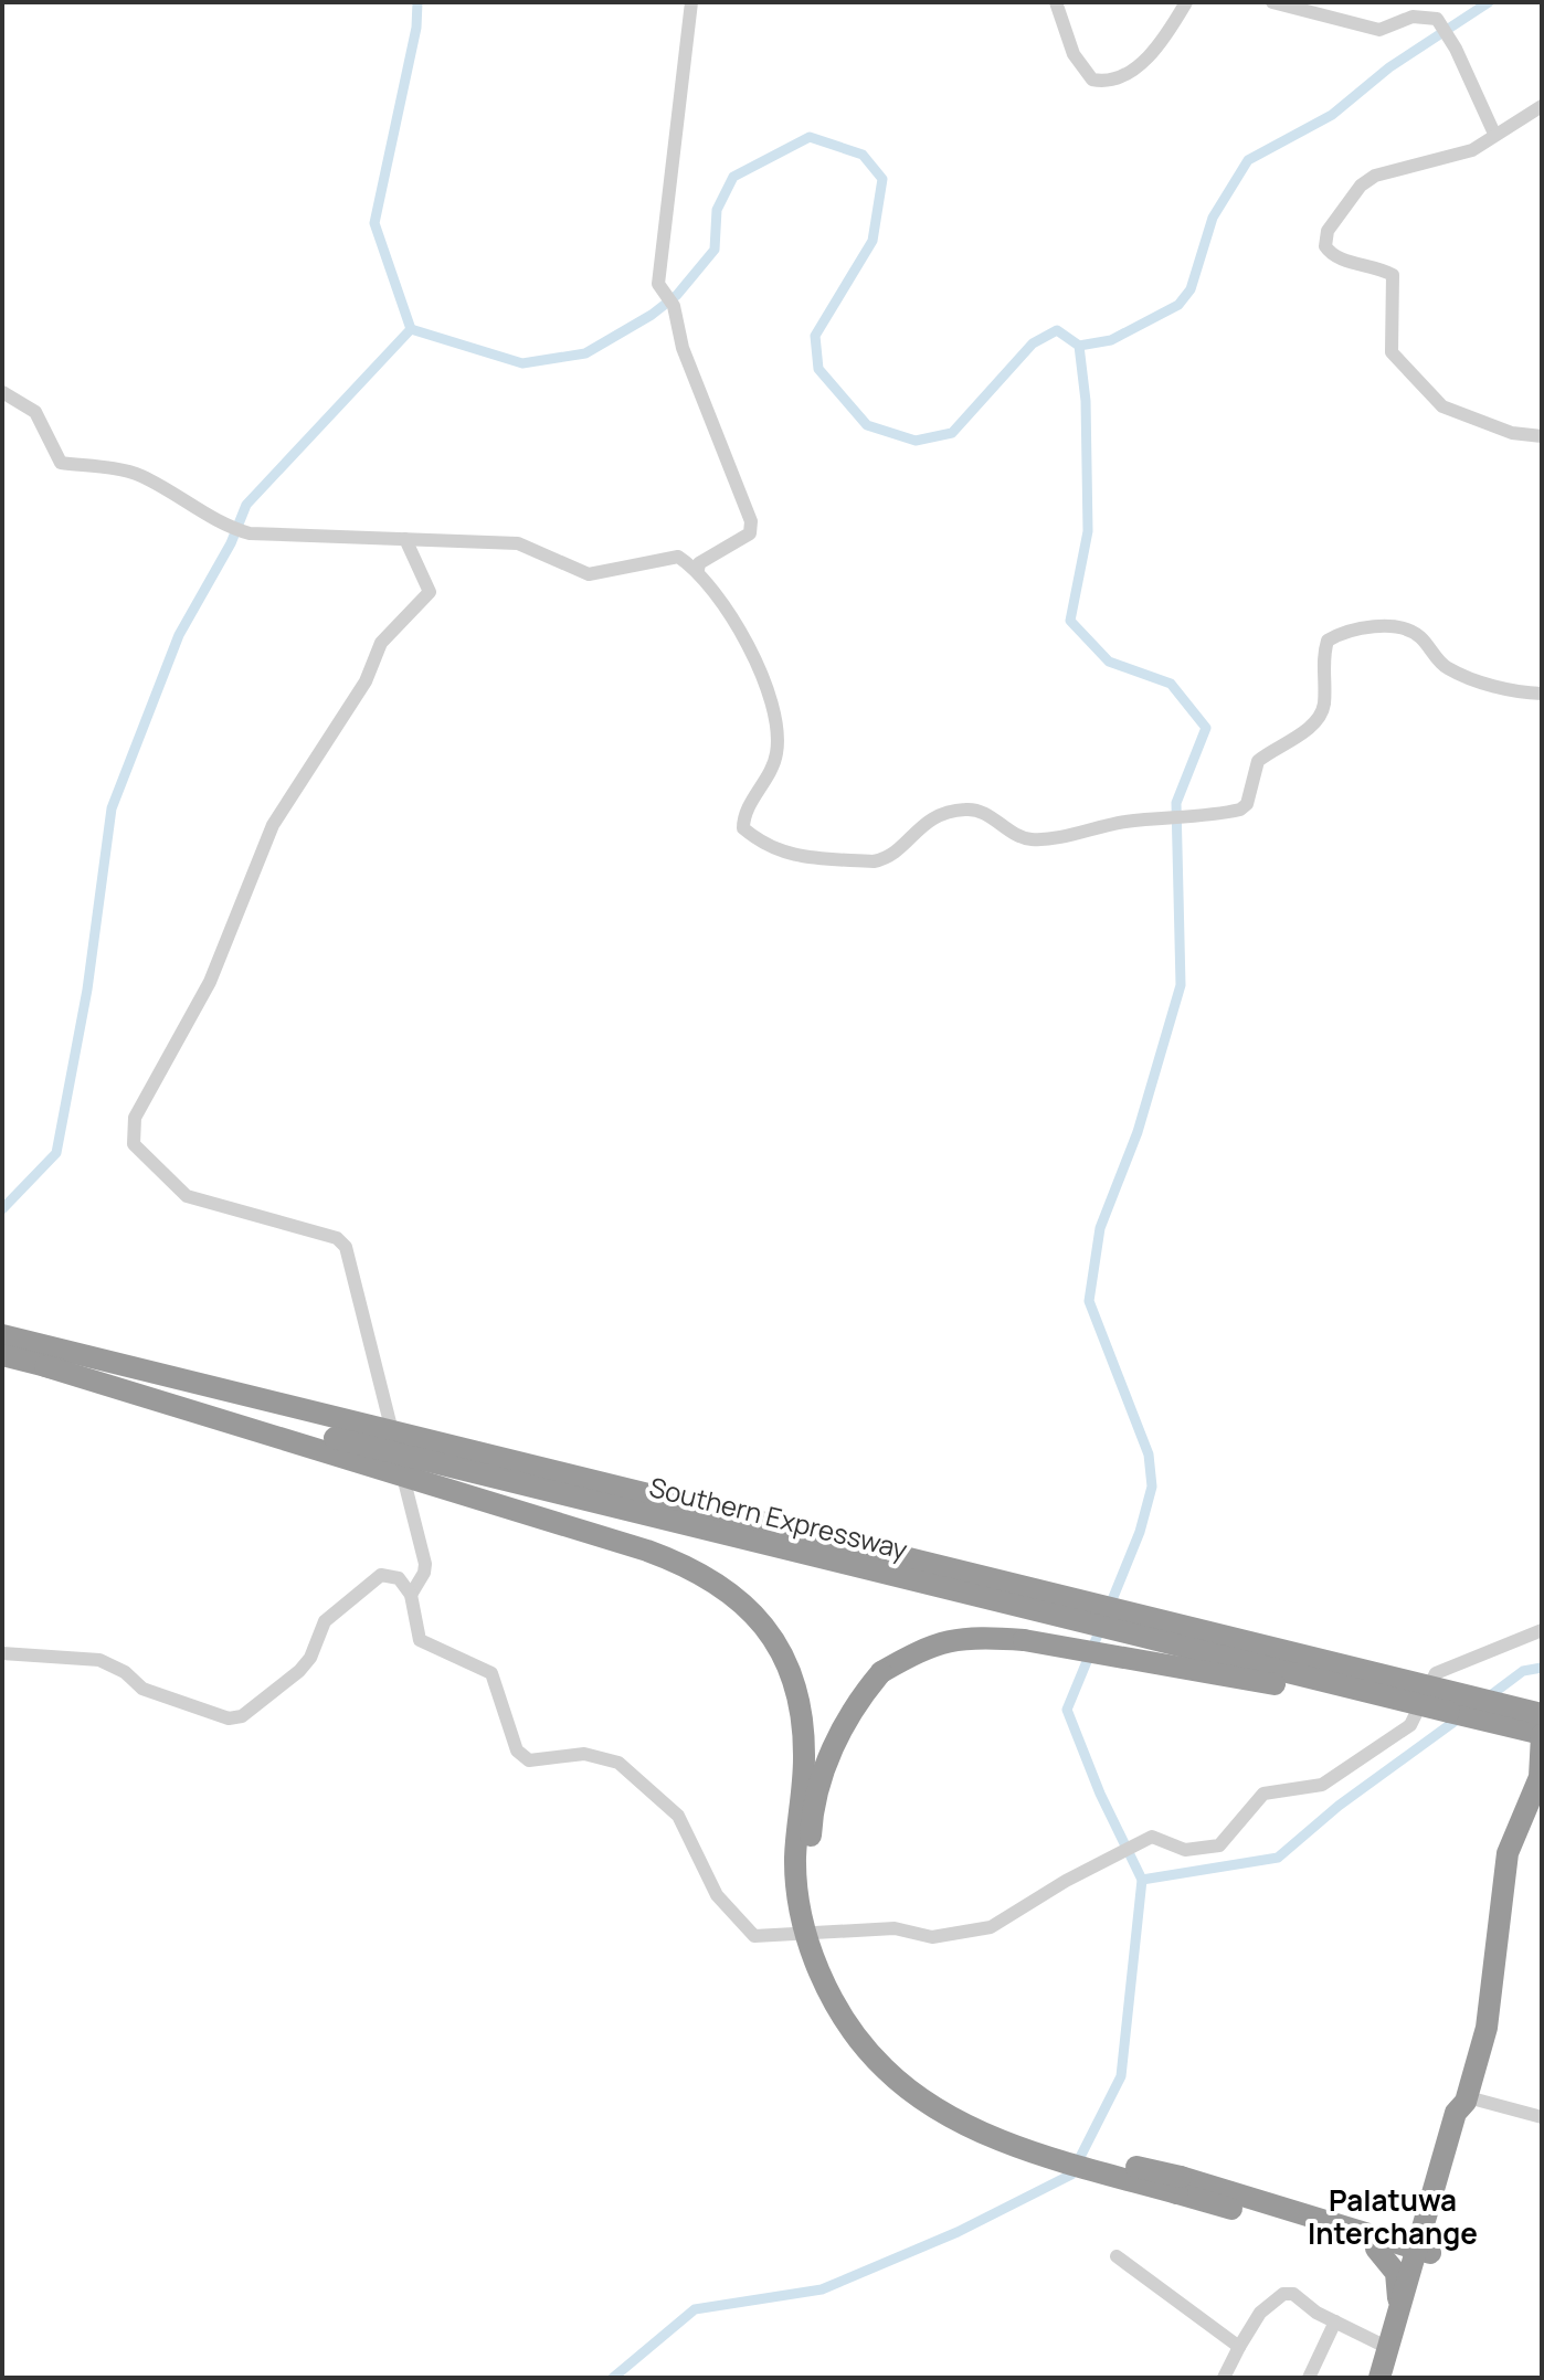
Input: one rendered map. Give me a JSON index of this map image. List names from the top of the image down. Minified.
{"streets":{"highway":["Southern Expressway"]},"districts":["Palatuwa Interchange"]}
